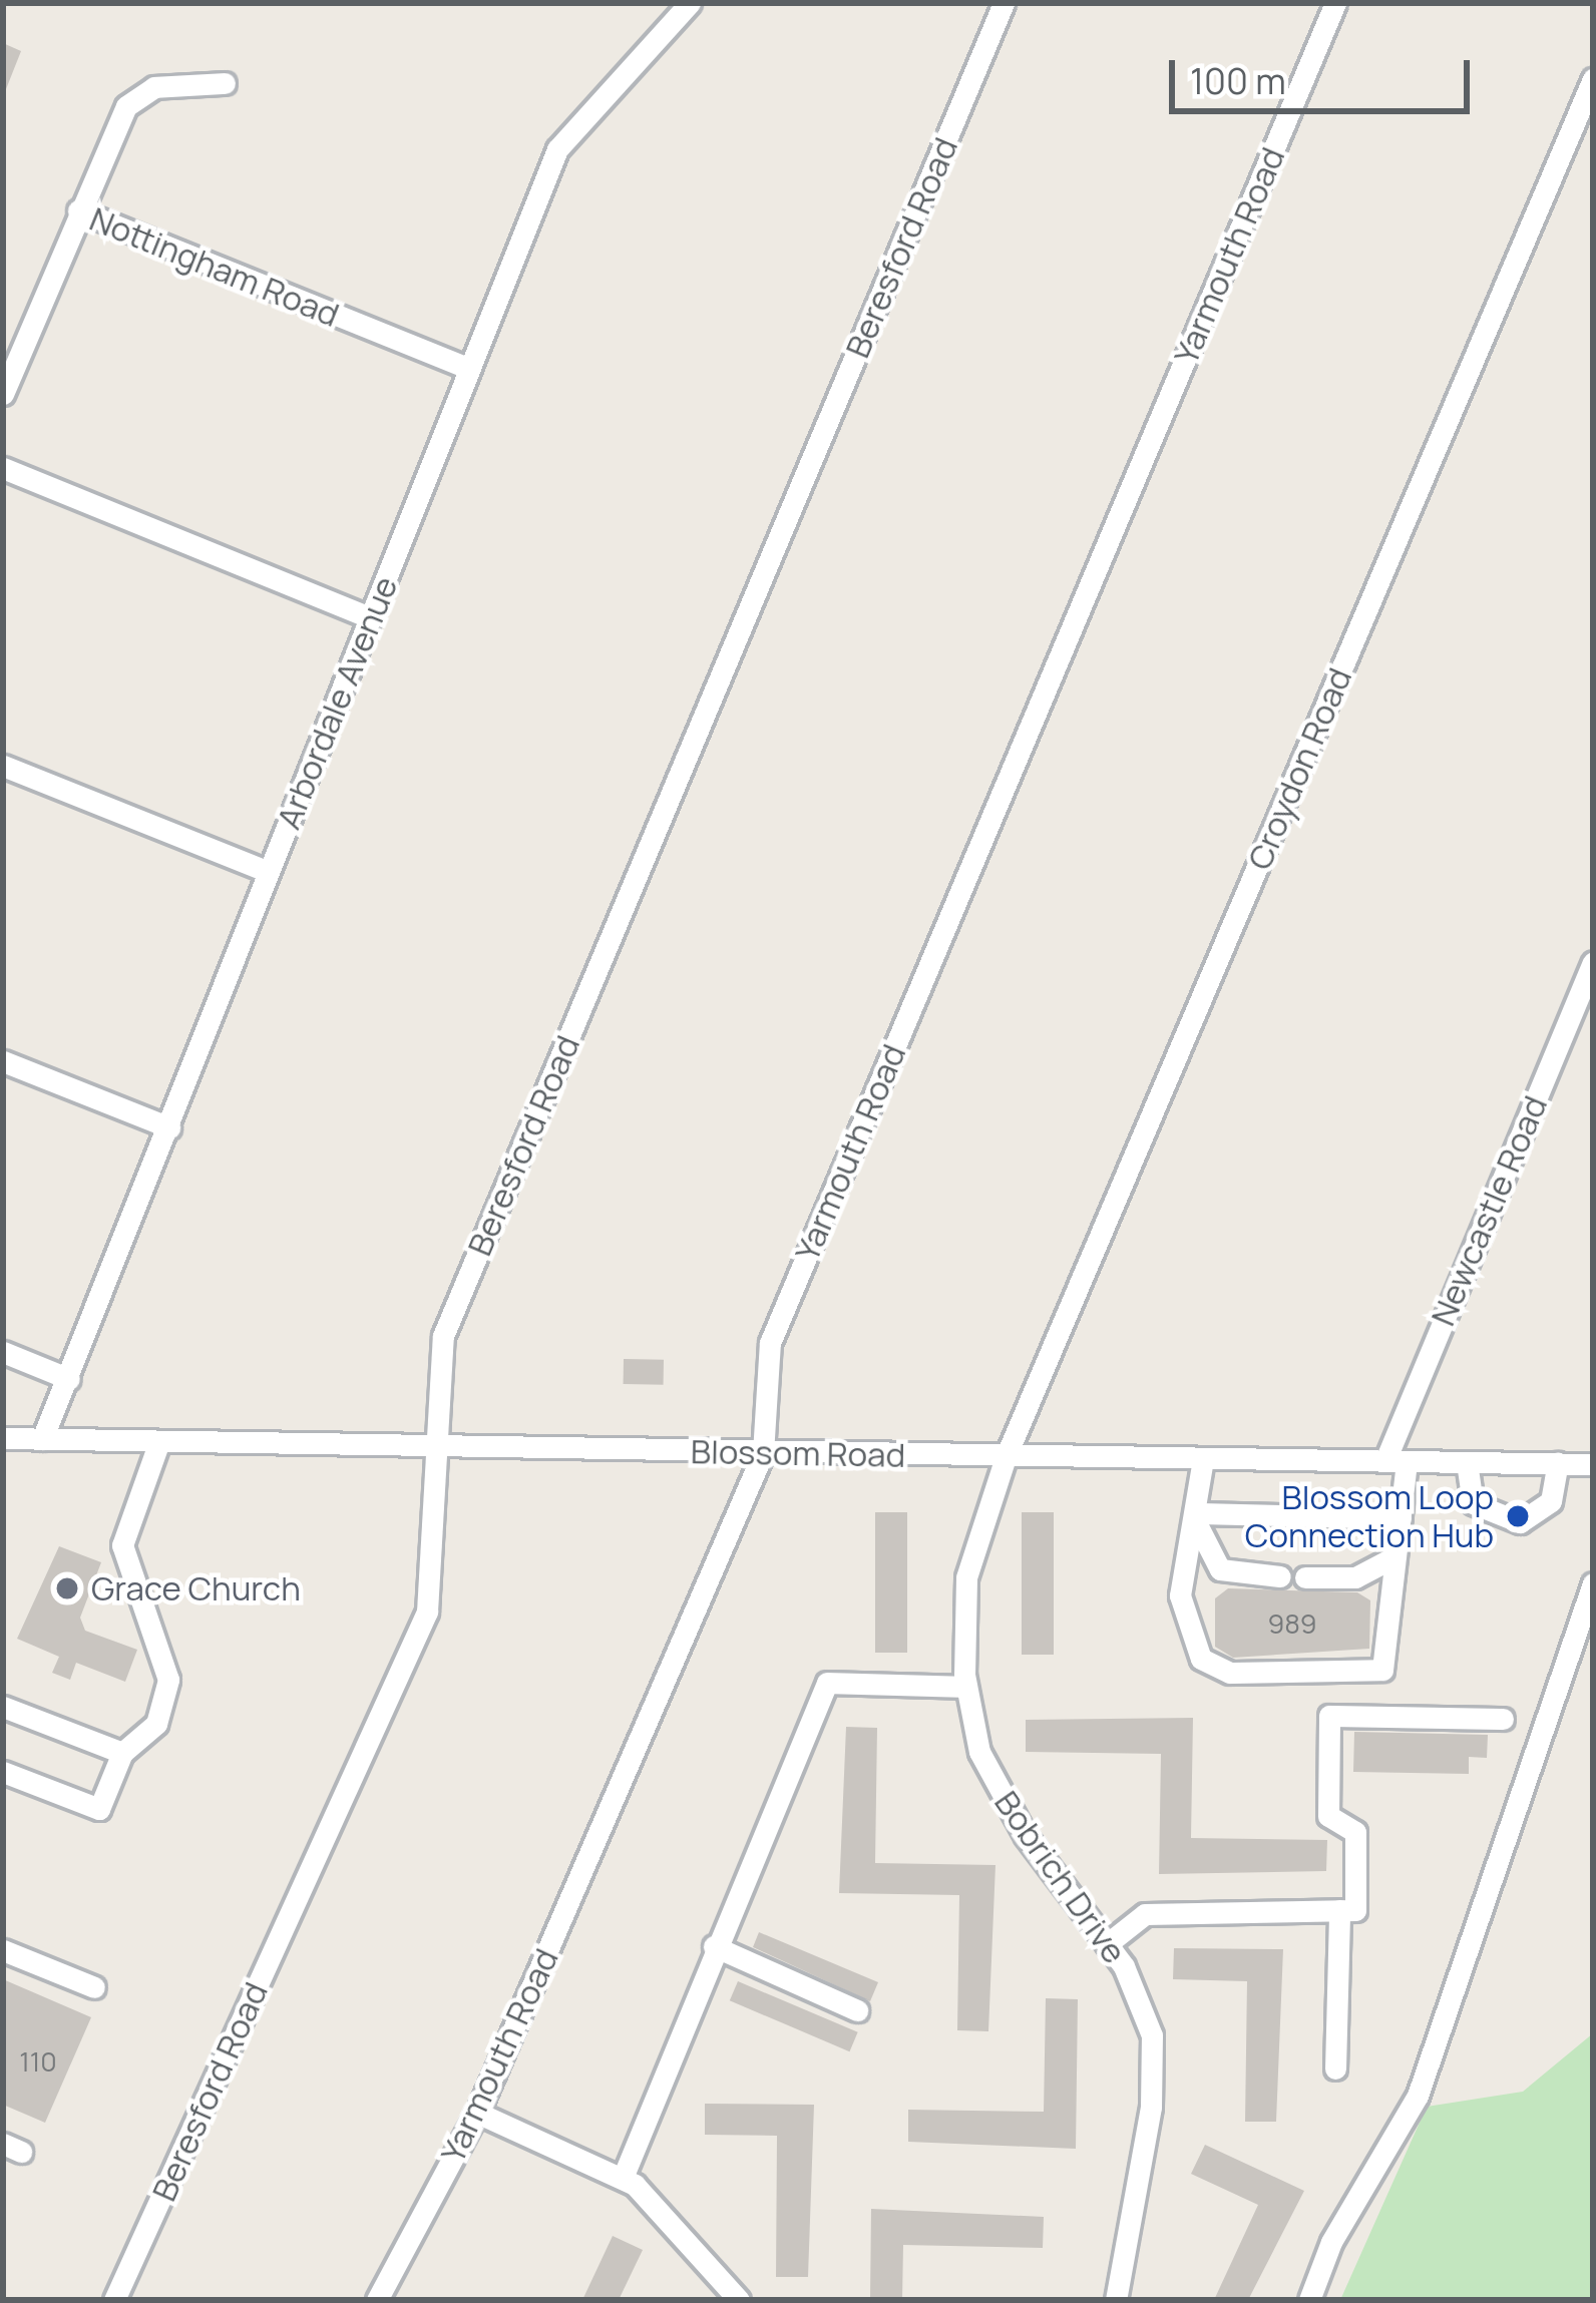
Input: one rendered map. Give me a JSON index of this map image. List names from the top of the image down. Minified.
{"streets":{"street":["Beresford Road","Yarmouth Road","Nottingham Road","Arbordale Avenue","Croydon Road","Newcastle Road","Blossom Road","Bobrich Drive"]},"crossings":[["Beresford Road","Blossom Road"],["Yarmouth Road","Blossom Road"],["Nottingham Road","Arbordale Avenue"],["Arbordale Avenue","Blossom Road"],["Croydon Road","Blossom Road"],["Croydon Road","Bobrich Drive"],["Newcastle Road","Blossom Road"],["Blossom Road","Bobrich Drive"]],"places":["Blossom Loop Connection Hub","Grace Church"],"house_numbers":["989","110"],"scale_bar":"100 m"}
